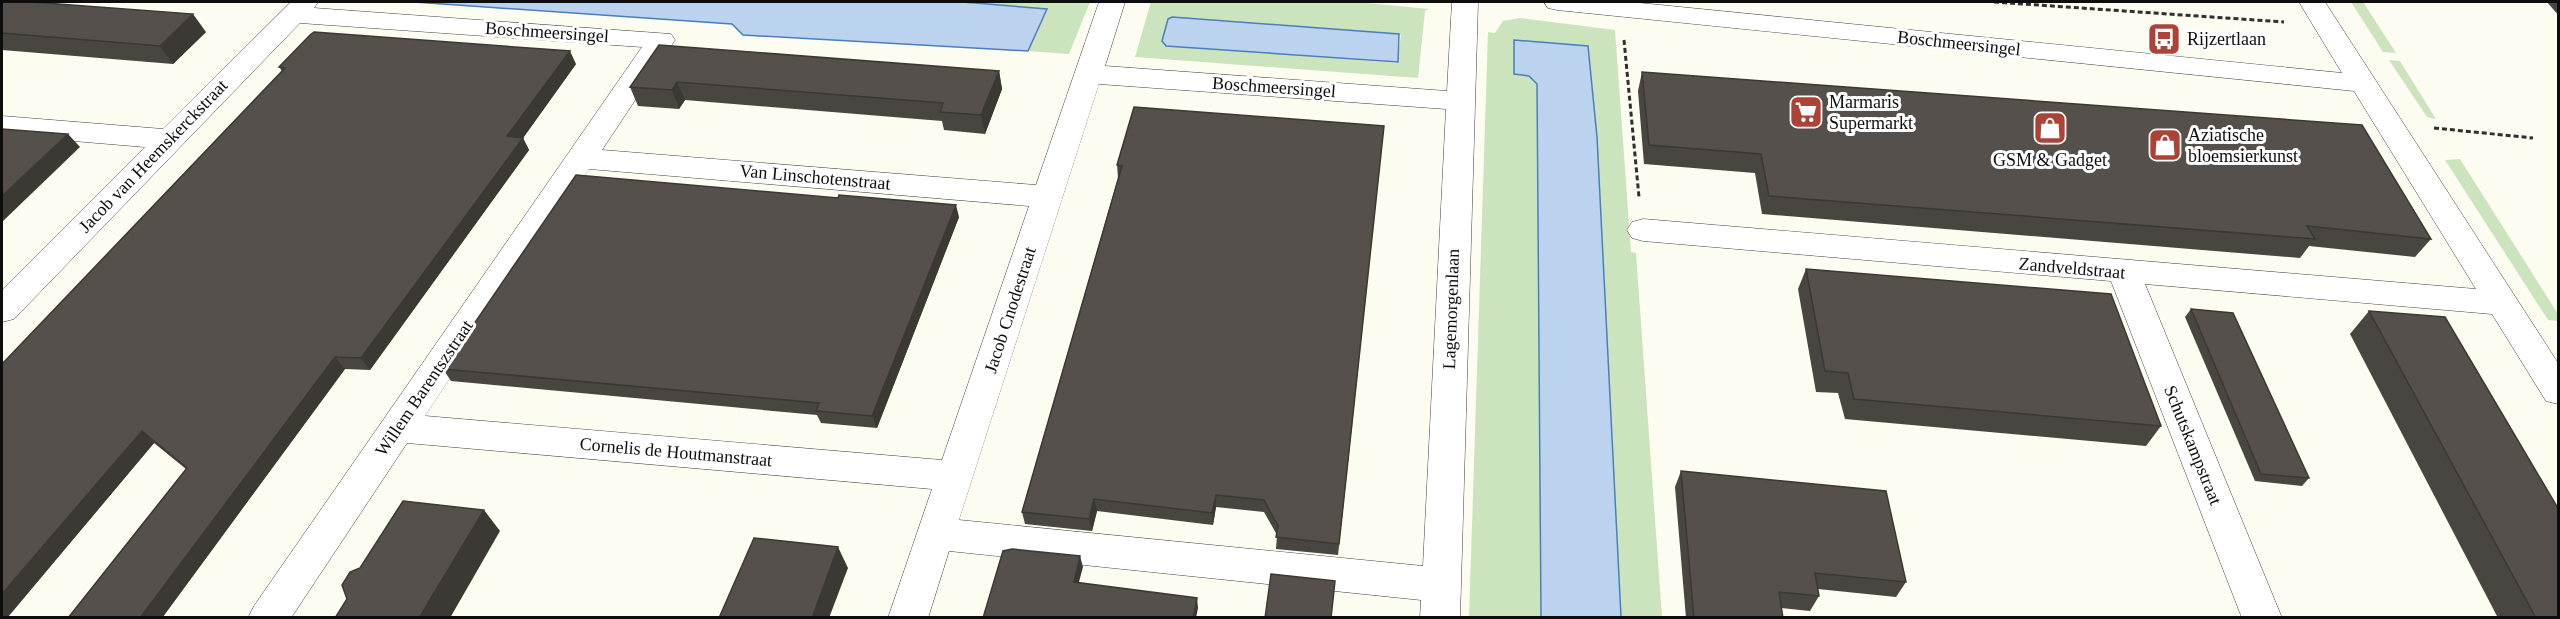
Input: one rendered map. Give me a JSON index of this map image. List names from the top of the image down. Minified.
{"streets":{"street":["Boschmeersingel","Jacob van Heemskerckstraat","Van Linschotenstraat","Zandveldstraat","Lagemorgenlaan","Jacob Cnodestraat","Willem Barentszstraat","Schutskampstraat","Cornelis de Houtmanstraat"]},"crossings":[["Boschmeersingel","Jacob van Heemskerckstraat"],["Boschmeersingel","Van Linschotenstraat"],["Boschmeersingel","Lagemorgenlaan"],["Boschmeersingel","Jacob Cnodestraat"],["Boschmeersingel","Willem Barentszstraat"],["Van Linschotenstraat","Jacob Cnodestraat"],["Van Linschotenstraat","Willem Barentszstraat"],["Zandveldstraat","Schutskampstraat"],["Jacob Cnodestraat","Cornelis de Houtmanstraat"],["Willem Barentszstraat","Cornelis de Houtmanstraat"]],"places":{"bus stop":["Rijzertlaan"],"supermarket":["Marmaris Supermarkt"],"shop":["GSM & Gadget","Aziatische bloemsierkunst"]}}
